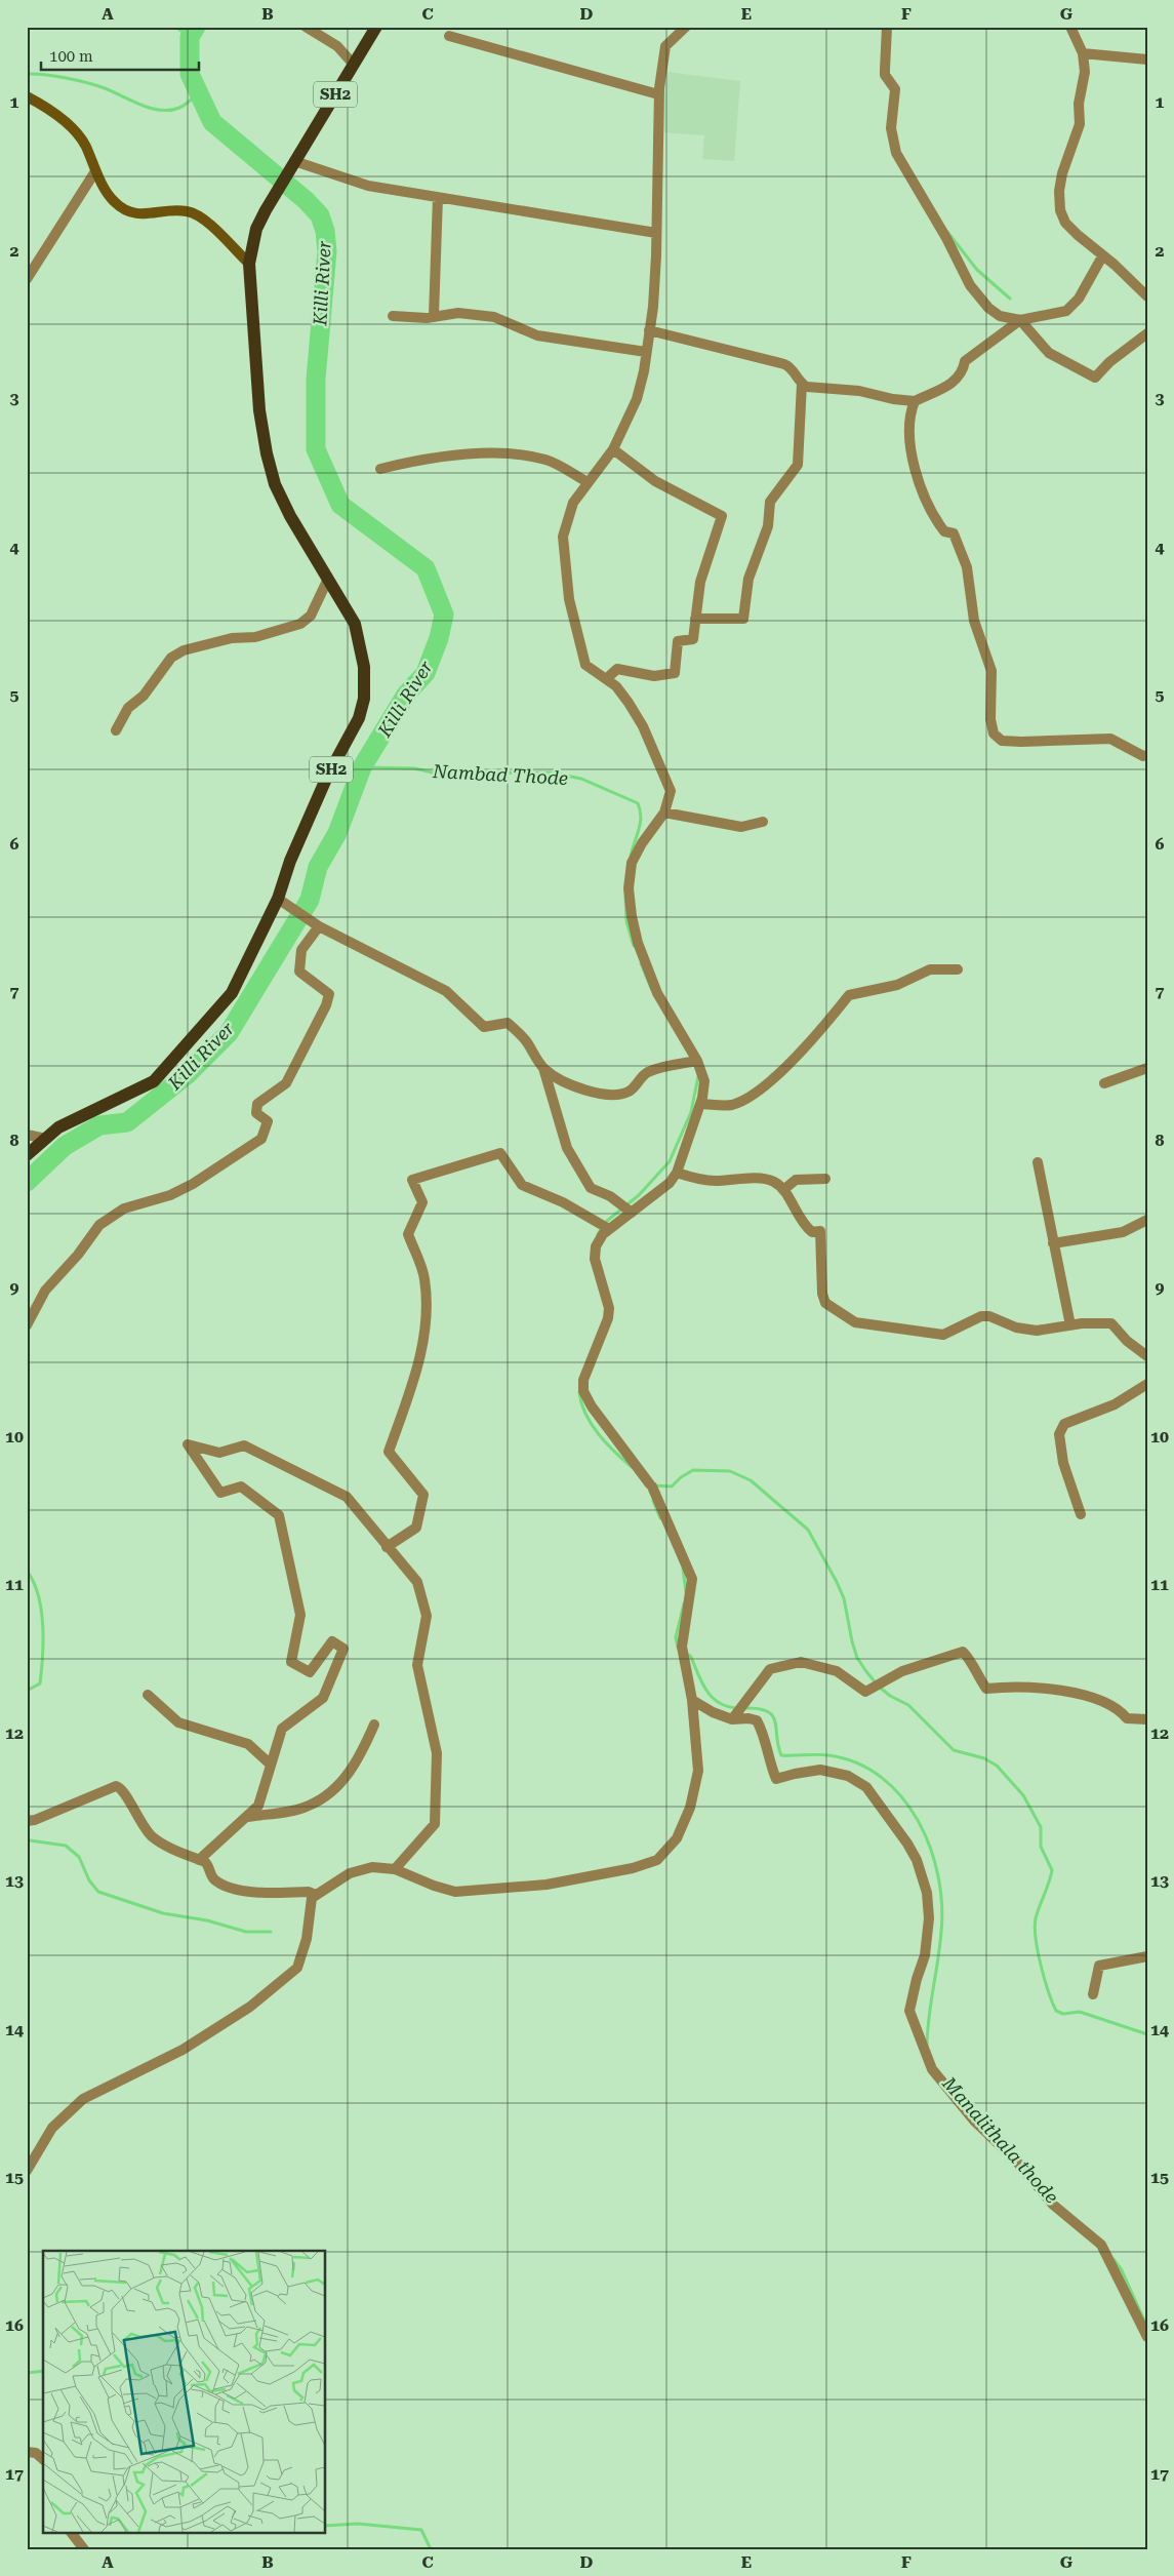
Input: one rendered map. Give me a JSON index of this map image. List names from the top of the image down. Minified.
{"streets":{"main road":["SH2"]},"water":["Killi River","Nambad Thode","Manalithala thode"],"scale_bar":"100 m","grid":{"columns":["A","B","C","D","E","F","G"],"rows":["1","2","3","4","5","6","7","8","9","10","11","12","13","14","15","16","17"]}}
